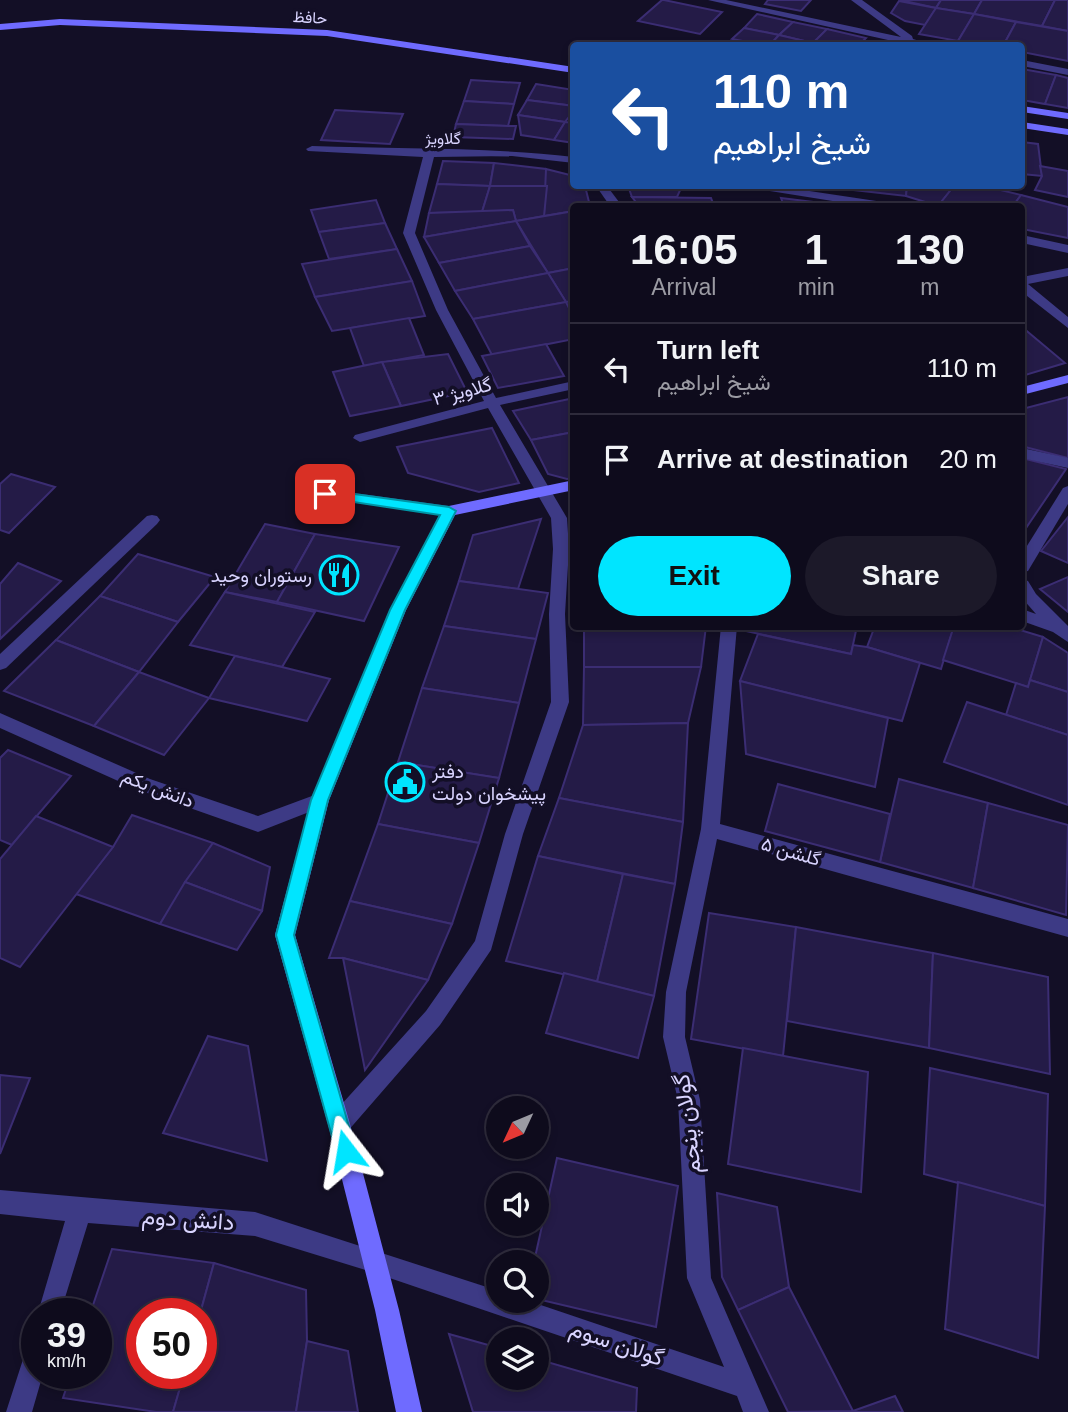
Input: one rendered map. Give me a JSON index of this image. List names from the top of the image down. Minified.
{"streets":{"main road":["حافظ"],"street":["گلاویژ","گلاویژ ۳","دانش یکم","گلشن ۵","گولان پنجم","دانش دوم","گولان سوم"]},"crossings":[["گلشن ۵","گولان پنجم"],["گولان پنجم","گولان سوم"],["دانش دوم","گولان سوم"]],"places":{"restaurant":["رستوران وحید"],"public building":["دفتر پیشخوان دولت"]},"north":"bottom left","page":{"turn":["110 m","شیخ ابراهیم"],"eta":["16:05","Arrival","1","min","130","m"],"list":[{"name":"Turn left","note":"شیخ ابراهیم","value":"110 m"},{"name":"Arrive at destination","value":"20 m"}],"buttons":["Exit","Share"],"speed":"39 km/h","limit":"50"}}
